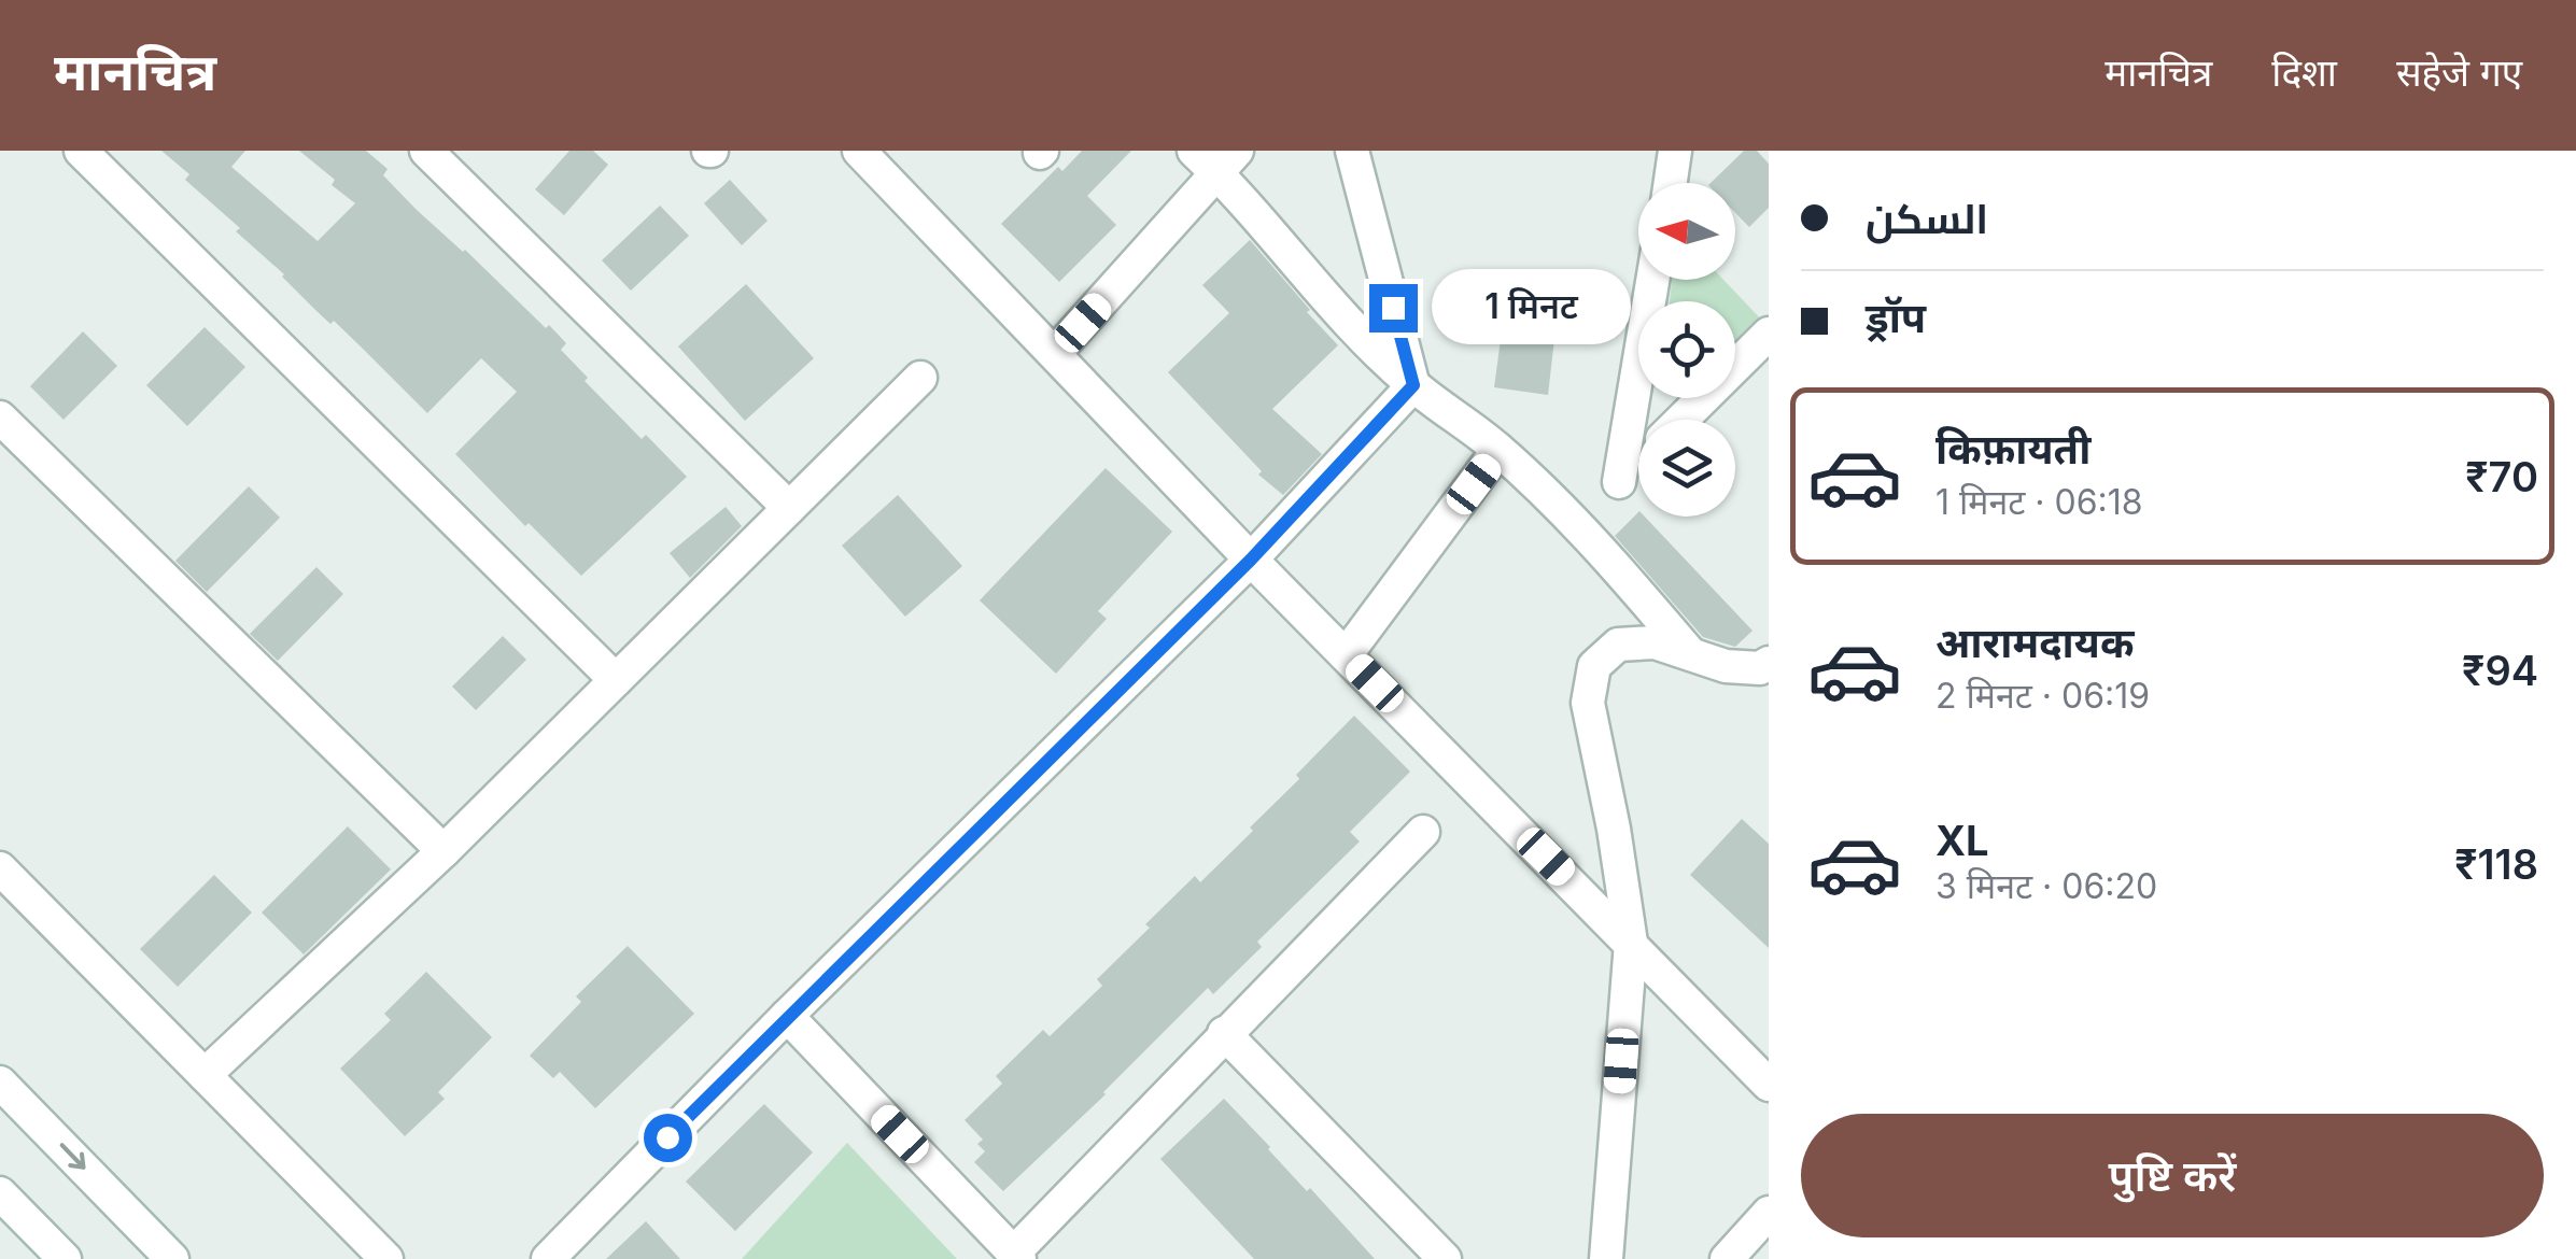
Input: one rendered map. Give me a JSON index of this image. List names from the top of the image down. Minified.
{"north":"left","page":{"header":"मानचित्र","nav":["मानचित्र","दिशा","सहेजे गए"],"banner":["السكن","ड्रॉप"],"bubble":"1 मिनट","list":[{"name":"किफ़ायती","note":"1 मिनट · 06:18","value":"₹70"},{"name":"आरामदायक","note":"2 मिनट · 06:19","value":"₹94"},{"name":"XL","note":"3 मिनट · 06:20","value":"₹118"}],"buttons":"पुष्टि करें"}}
